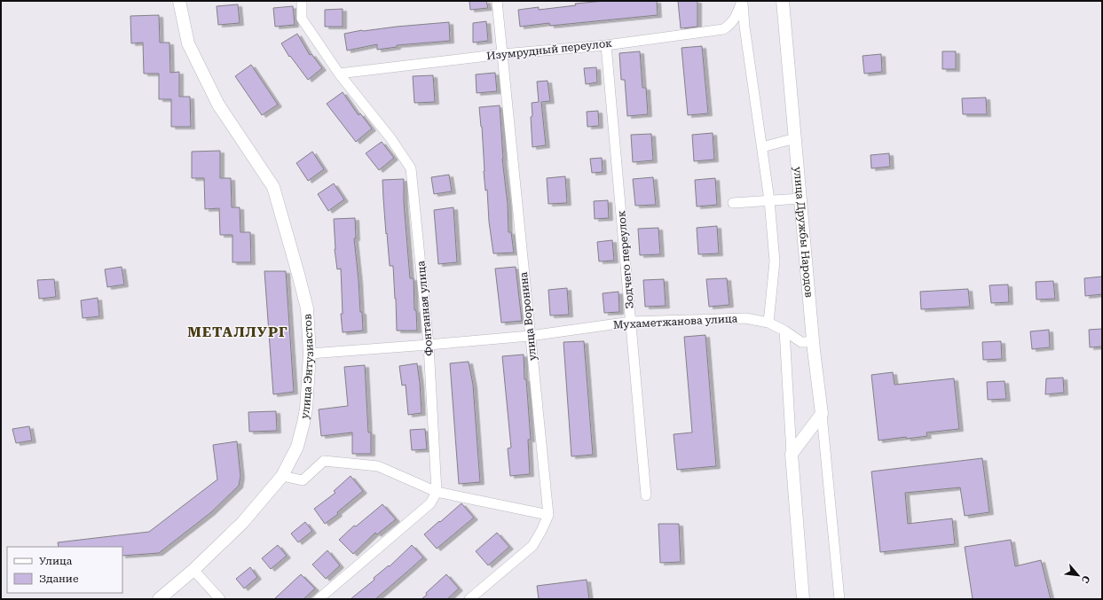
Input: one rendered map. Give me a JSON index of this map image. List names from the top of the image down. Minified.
{"streets":{"street":["Изумрудный переулок","улица Дружбы Народов","Зодчего переулок","Фонтанная улица","улица Воронина","Мухаметжанова улица","улица Энтузиастов"]},"crossings":[["Изумрудный переулок","Зодчего переулок"],["Изумрудный переулок","Фонтанная улица"],["Изумрудный переулок","улица Воронина"],["улица Дружбы Народов","Мухаметжанова улица"],["Зодчего переулок","Мухаметжанова улица"],["Фонтанная улица","Мухаметжанова улица"],["улица Воронина","Мухаметжанова улица"],["Мухаметжанова улица","улица Энтузиастов"]],"districts":["МЕТАЛЛУРГ"],"legend":["Улица","Здание"],"north":"bottom right"}
